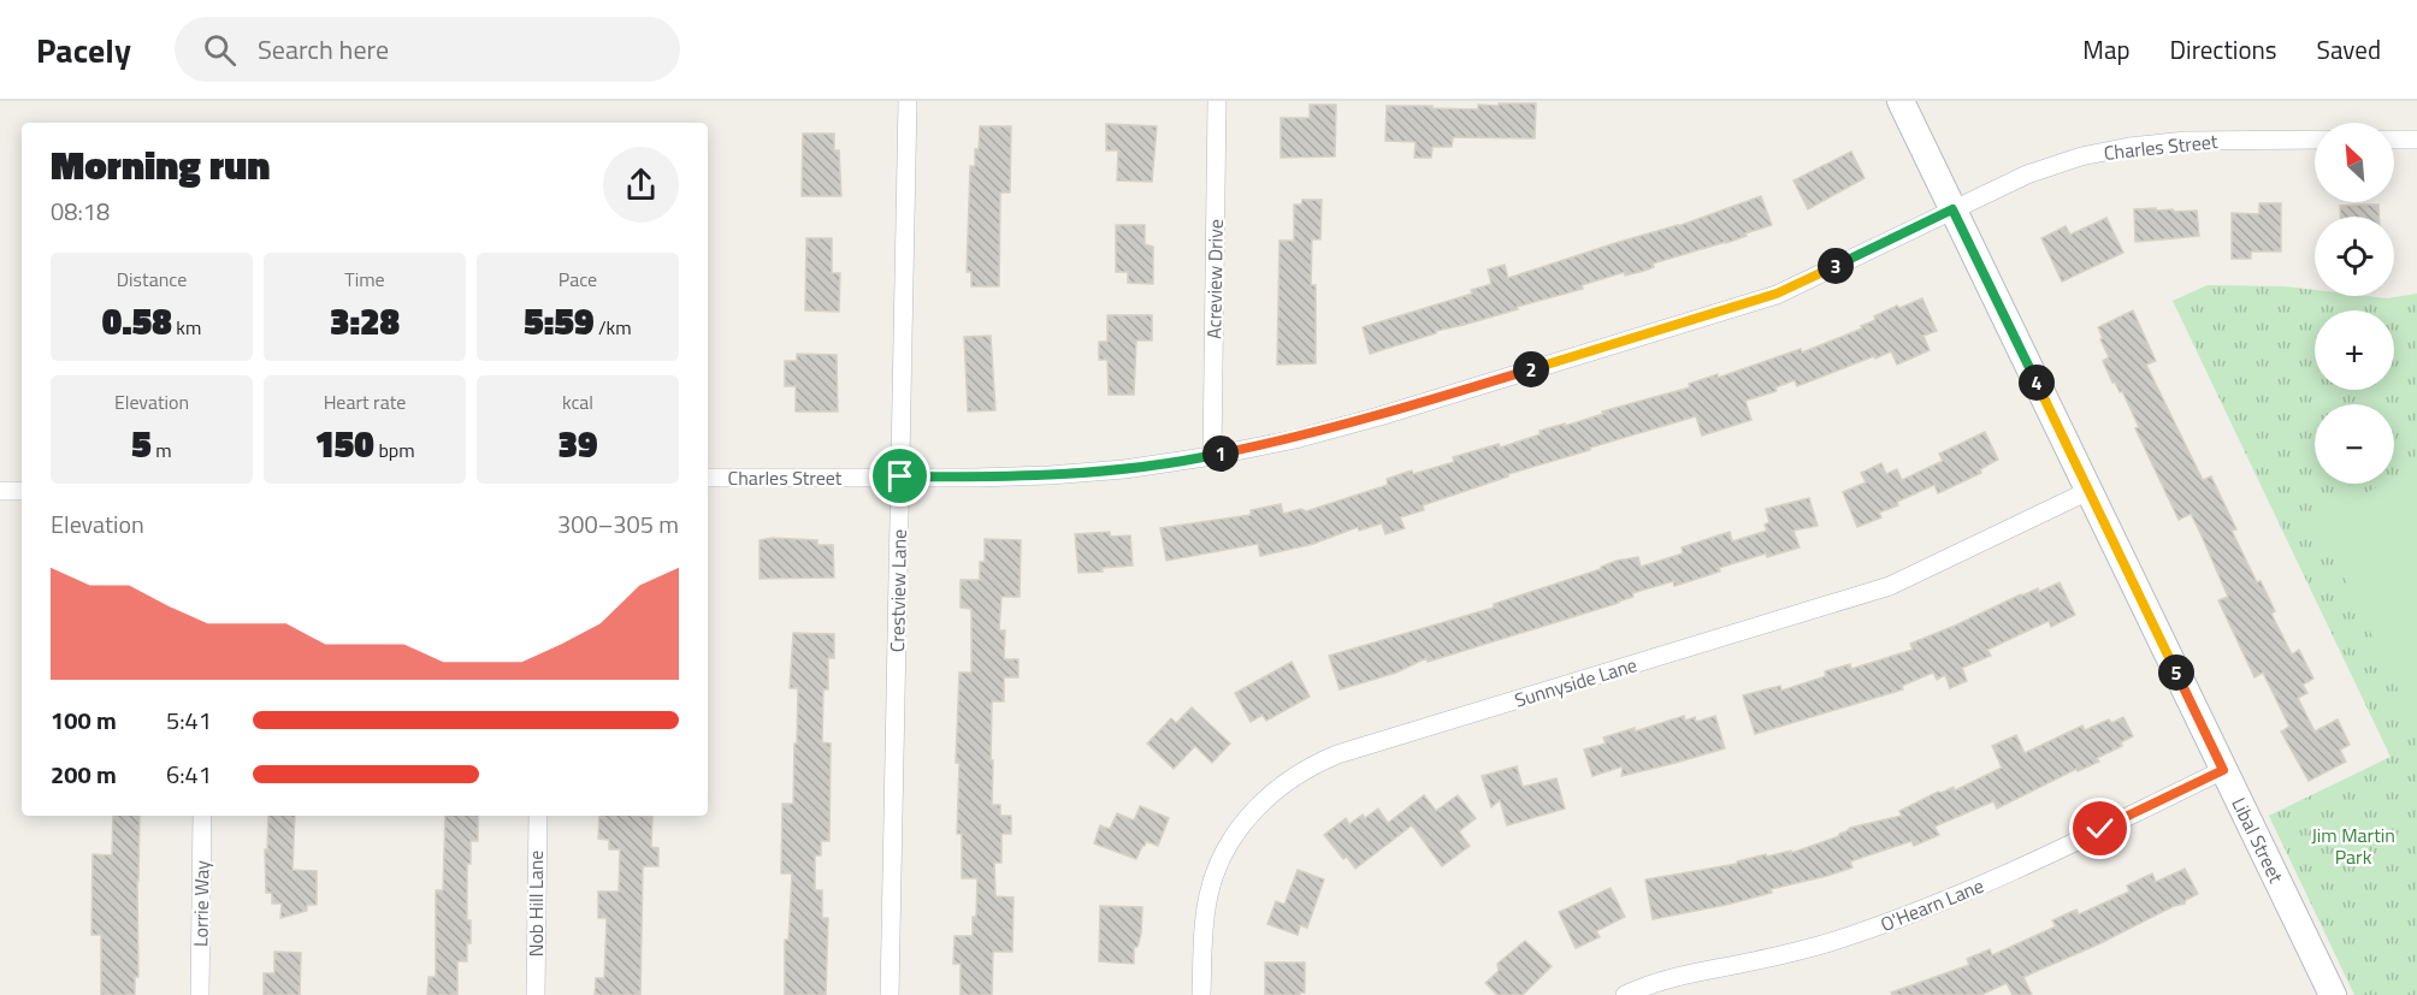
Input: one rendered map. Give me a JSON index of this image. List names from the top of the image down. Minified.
{"streets":{"street":["Charles Street","Acreview Drive","Crestview Lane","Sunnyside Lane","Libal Street","Lorrie Way","Nob Hill Lane","O'Hearn Lane"]},"crossings":[["Charles Street","Acreview Drive"],["Charles Street","Crestview Lane"],["Charles Street","Libal Street"],["Sunnyside Lane","Libal Street"],["Libal Street","O'Hearn Lane"]],"parks":["Jim Martin Park"],"north":"top left","page":{"header":"Pacely","search":"Search here","nav":["Map","Directions","Saved"],"map_buttons":["+","−"],"heading":["Morning run","08:18"],"stats":[["Distance","0.58 km"],["Time","3:28"],["Pace","5:59 /km"],["Elevation","5 m"],["Heart rate","150 bpm"],["kcal","39"]],"pins":["3","2","4","1","5"],"chart":["Elevation","300–305 m"],"list":[{"name":"100 m","note":"5:41"},{"name":"200 m","note":"6:41"}]}}
